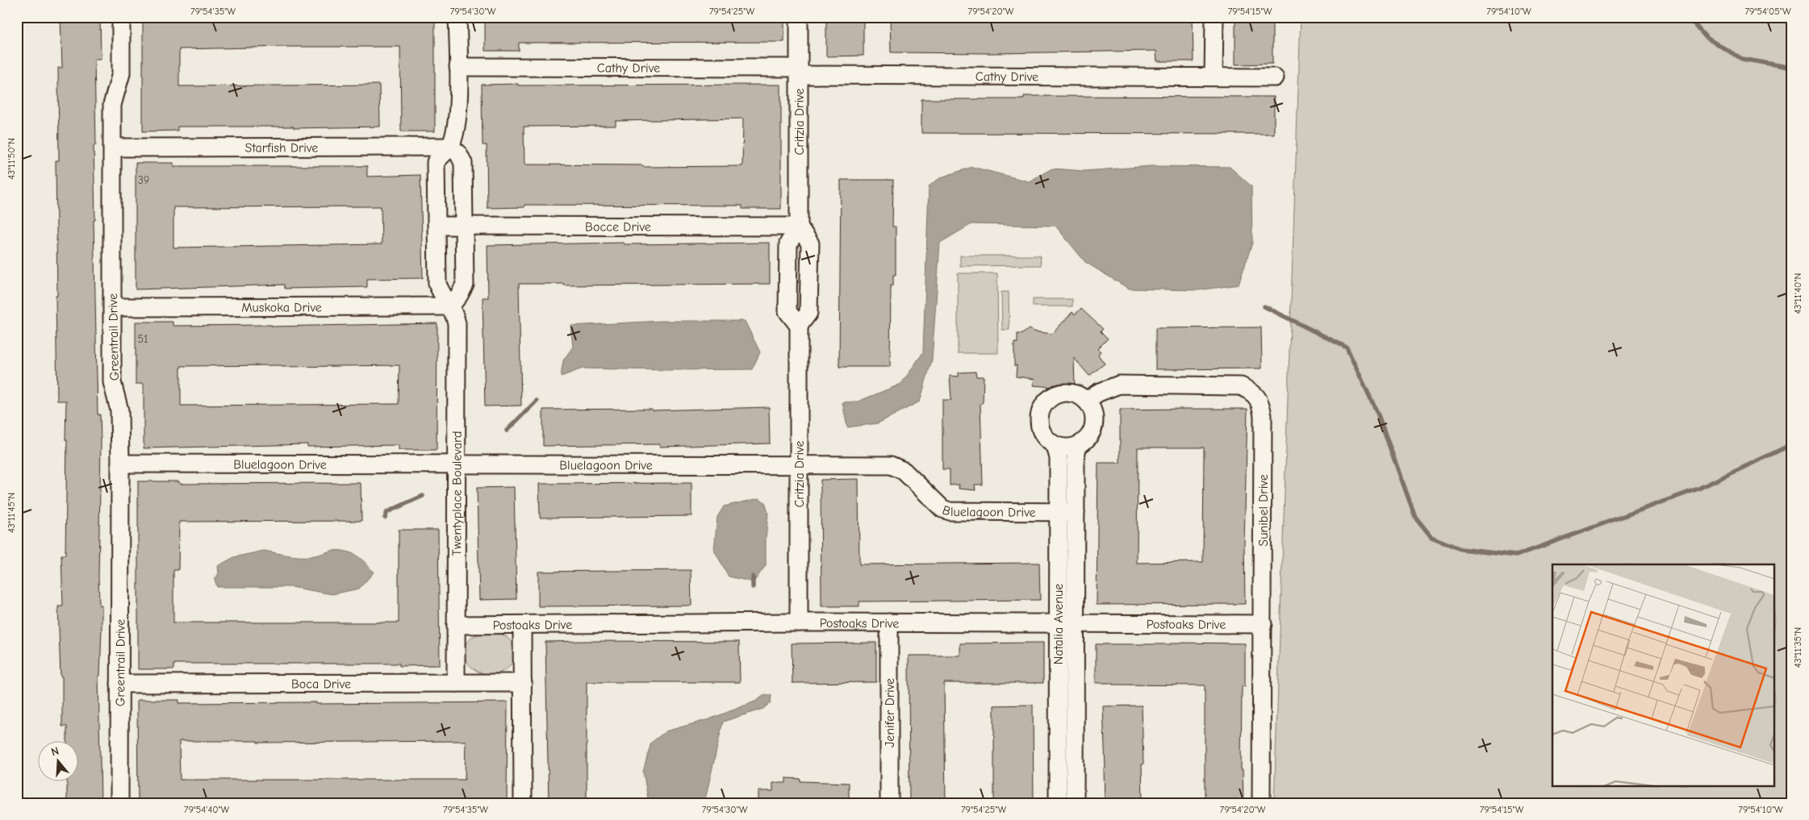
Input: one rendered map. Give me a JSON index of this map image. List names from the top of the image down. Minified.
{"streets":{"street":["Cathy Drive","Critzia Drive","Starfish Drive","Bocce Drive","Muskoka Drive","Greentrail Drive","Bluelagoon Drive","Twentyplace Boulevard","Sunibel Drive","Postoaks Drive","Natalia Avenue","Boca Drive","Jenifer Drive"]},"crossings":[["Cathy Drive","Critzia Drive"],["Cathy Drive","Twentyplace Boulevard"],["Critzia Drive","Bocce Drive"],["Critzia Drive","Bluelagoon Drive"],["Critzia Drive","Postoaks Drive"],["Starfish Drive","Greentrail Drive"],["Starfish Drive","Twentyplace Boulevard"],["Bocce Drive","Twentyplace Boulevard"],["Muskoka Drive","Greentrail Drive"],["Muskoka Drive","Twentyplace Boulevard"],["Greentrail Drive","Bluelagoon Drive"],["Greentrail Drive","Boca Drive"],["Bluelagoon Drive","Twentyplace Boulevard"],["Bluelagoon Drive","Natalia Avenue"],["Twentyplace Boulevard","Postoaks Drive"],["Twentyplace Boulevard","Boca Drive"],["Sunibel Drive","Postoaks Drive"],["Sunibel Drive","Natalia Avenue"],["Postoaks Drive","Natalia Avenue"],["Postoaks Drive","Jenifer Drive"]],"house_numbers":["39","51"],"north":"top","coordinates":["79°54'35\"W","79°54'30\"W","79°54'25\"W","79°54'20\"W","79°54'15\"W","79°54'10\"W","79°54'05\"W","43°11'50\"N","43°11'40\"N","43°11'45\"N","43°11'35\"N","79°54'40\"W"]}
